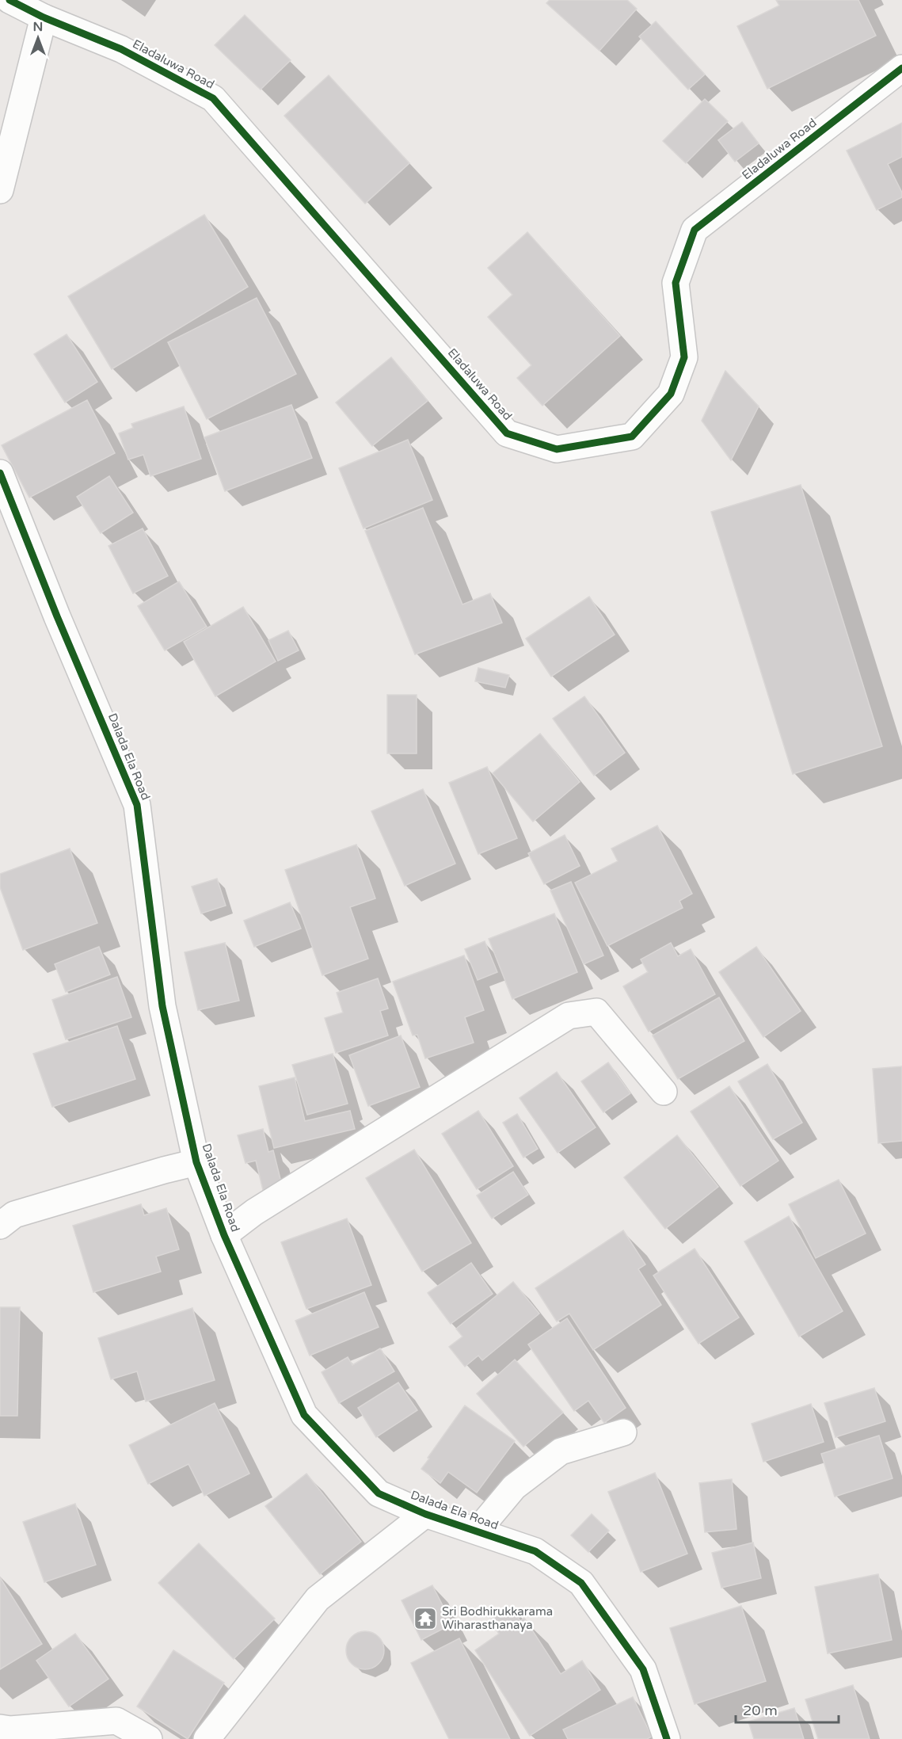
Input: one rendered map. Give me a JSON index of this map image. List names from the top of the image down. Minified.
{"streets":{"street":["Eladaluwa Road","Dalada Ela Road"]},"places":{"temple":["Sri Bodhirukkarama Wiharasthanaya"]},"scale_bar":"20 m","north":"top"}
